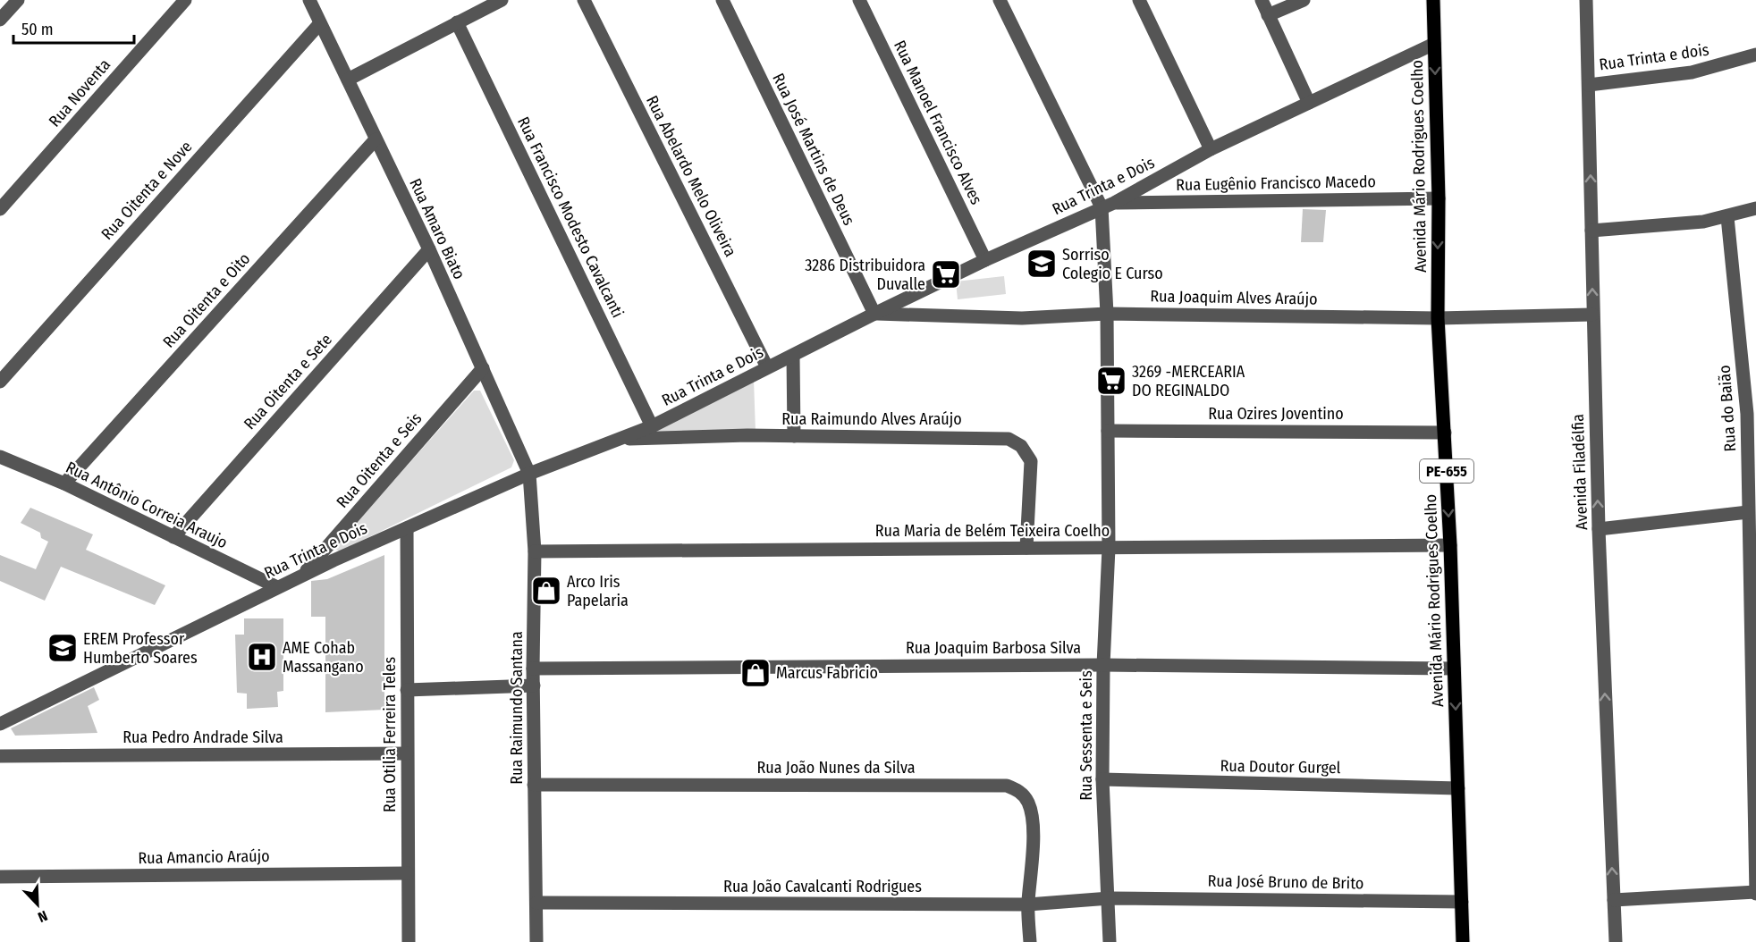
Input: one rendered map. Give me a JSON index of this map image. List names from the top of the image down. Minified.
{"streets":{"main road":["Avenida Mário Rodrigues Coelho","PE-655"],"street":["Rua Trinta e dois","Rua Noventa","Rua Manoel Francisco Alves","Rua José Martins de Deus","Rua Abelardo Melo Oliveira","Rua Eugênio Francisco Macedo","Rua Trinta e Dois","Rua Oitenta e Nove","Rua Francisco Modesto Cavalcanti","Rua Amaro Biato","Rua Joaquim Alves Araújo","Rua Oitenta e Oito","Rua Oitenta e Sete","Rua do Baião","Rua Ozires Joventino","Rua Raimundo Alves Araújo","Rua Oitenta e Seis","Avenida Filadélfia","Rua Antônio Correia Araujo","Rua Maria de Belém Teixeira Coelho","Rua Joaquim Barbosa Silva","Rua Raimundo Santana","Rua Otilia Ferreira Teles","Rua Sessenta e Seis","Rua Pedro Andrade Silva","Rua Doutor Gurgel","Rua João Nunes da Silva","Rua Amancio Araújo","Rua José Bruno de Brito","Rua João Cavalcanti Rodrigues"]},"crossings":[["Rua Trinta e dois","Avenida Filadélfia"],["Rua Manoel Francisco Alves","Rua Trinta e Dois"],["Rua José Martins de Deus","Rua Trinta e Dois"],["Rua José Martins de Deus","Rua Joaquim Alves Araújo"],["Avenida Mário Rodrigues Coelho","Rua Eugênio Francisco Macedo"],["Avenida Mário Rodrigues Coelho","Rua Trinta e Dois"],["Avenida Mário Rodrigues Coelho","Rua Joaquim Alves Araújo"],["Avenida Mário Rodrigues Coelho","Rua Ozires Joventino"],["Avenida Mário Rodrigues Coelho","Rua Maria de Belém Teixeira Coelho"],["Avenida Mário Rodrigues Coelho","Rua Joaquim Barbosa Silva"],["Avenida Mário Rodrigues Coelho","Rua Doutor Gurgel"],["Avenida Mário Rodrigues Coelho","Rua José Bruno de Brito"],["Rua Abelardo Melo Oliveira","Rua Trinta e Dois"],["Rua Eugênio Francisco Macedo","Rua Trinta e Dois"],["Rua Eugênio Francisco Macedo","Rua Sessenta e Seis"],["Rua Trinta e Dois","Rua Francisco Modesto Cavalcanti"],["Rua Trinta e Dois","Rua Amaro Biato"],["Rua Trinta e Dois","Rua Joaquim Alves Araújo"],["Rua Trinta e Dois","Rua Raimundo Alves Araújo"],["Rua Trinta e Dois","Rua Oitenta e Seis"],["Rua Trinta e Dois","Rua Antônio Correia Araujo"],["Rua Trinta e Dois","Rua Raimundo Santana"],["Rua Trinta e Dois","Rua Otilia Ferreira Teles"],["Rua Trinta e Dois","Rua Sessenta e Seis"],["Rua Oitenta e Nove","Rua Amaro Biato"],["Rua Amaro Biato","Rua Oitenta e Oito"],["Rua Amaro Biato","Rua Oitenta e Sete"],["Rua Amaro Biato","Rua Oitenta e Seis"],["Rua Amaro Biato","Rua Raimundo Santana"],["Rua Joaquim Alves Araújo","Avenida Filadélfia"],["Rua Joaquim Alves Araújo","Rua Sessenta e Seis"],["Rua Oitenta e Oito","Rua Antônio Correia Araujo"],["Rua Oitenta e Sete","Rua Antônio Correia Araujo"],["Rua Ozires Joventino","Rua Sessenta e Seis"],["Rua Raimundo Alves Araújo","Rua Maria de Belém Teixeira Coelho"],["Rua Maria de Belém Teixeira Coelho","Rua Raimundo Santana"],["Rua Maria de Belém Teixeira Coelho","Rua Sessenta e Seis"],["Rua Joaquim Barbosa Silva","Rua Raimundo Santana"],["Rua Joaquim Barbosa Silva","Rua Sessenta e Seis"],["Rua Raimundo Santana","Rua João Nunes da Silva"],["Rua Raimundo Santana","Rua João Cavalcanti Rodrigues"],["Rua Otilia Ferreira Teles","Rua Pedro Andrade Silva"],["Rua Otilia Ferreira Teles","Rua Amancio Araújo"],["Rua Sessenta e Seis","Rua Doutor Gurgel"],["Rua Sessenta e Seis","Rua José Bruno de Brito"],["Rua Sessenta e Seis","Rua João Cavalcanti Rodrigues"],["Rua João Nunes da Silva","Rua João Cavalcanti Rodrigues"],["Rua José Bruno de Brito","Rua João Cavalcanti Rodrigues"]],"one_way":["Avenida Mário Rodrigues Coelho","Avenida Filadélfia"],"places":{"school or university":["Sorriso Colegio E Curso","EREM Professor Humberto Soares"],"supermarket":["3286 Distribuidora Duvalle","3269 -MERCEARIA DO REGINALDO"],"shop":["Arco Iris Papelaria","Marcus Fabricio"],"hospital":["AME Cohab Massangano"]},"scale_bar":"50 m","north":"bottom right"}
